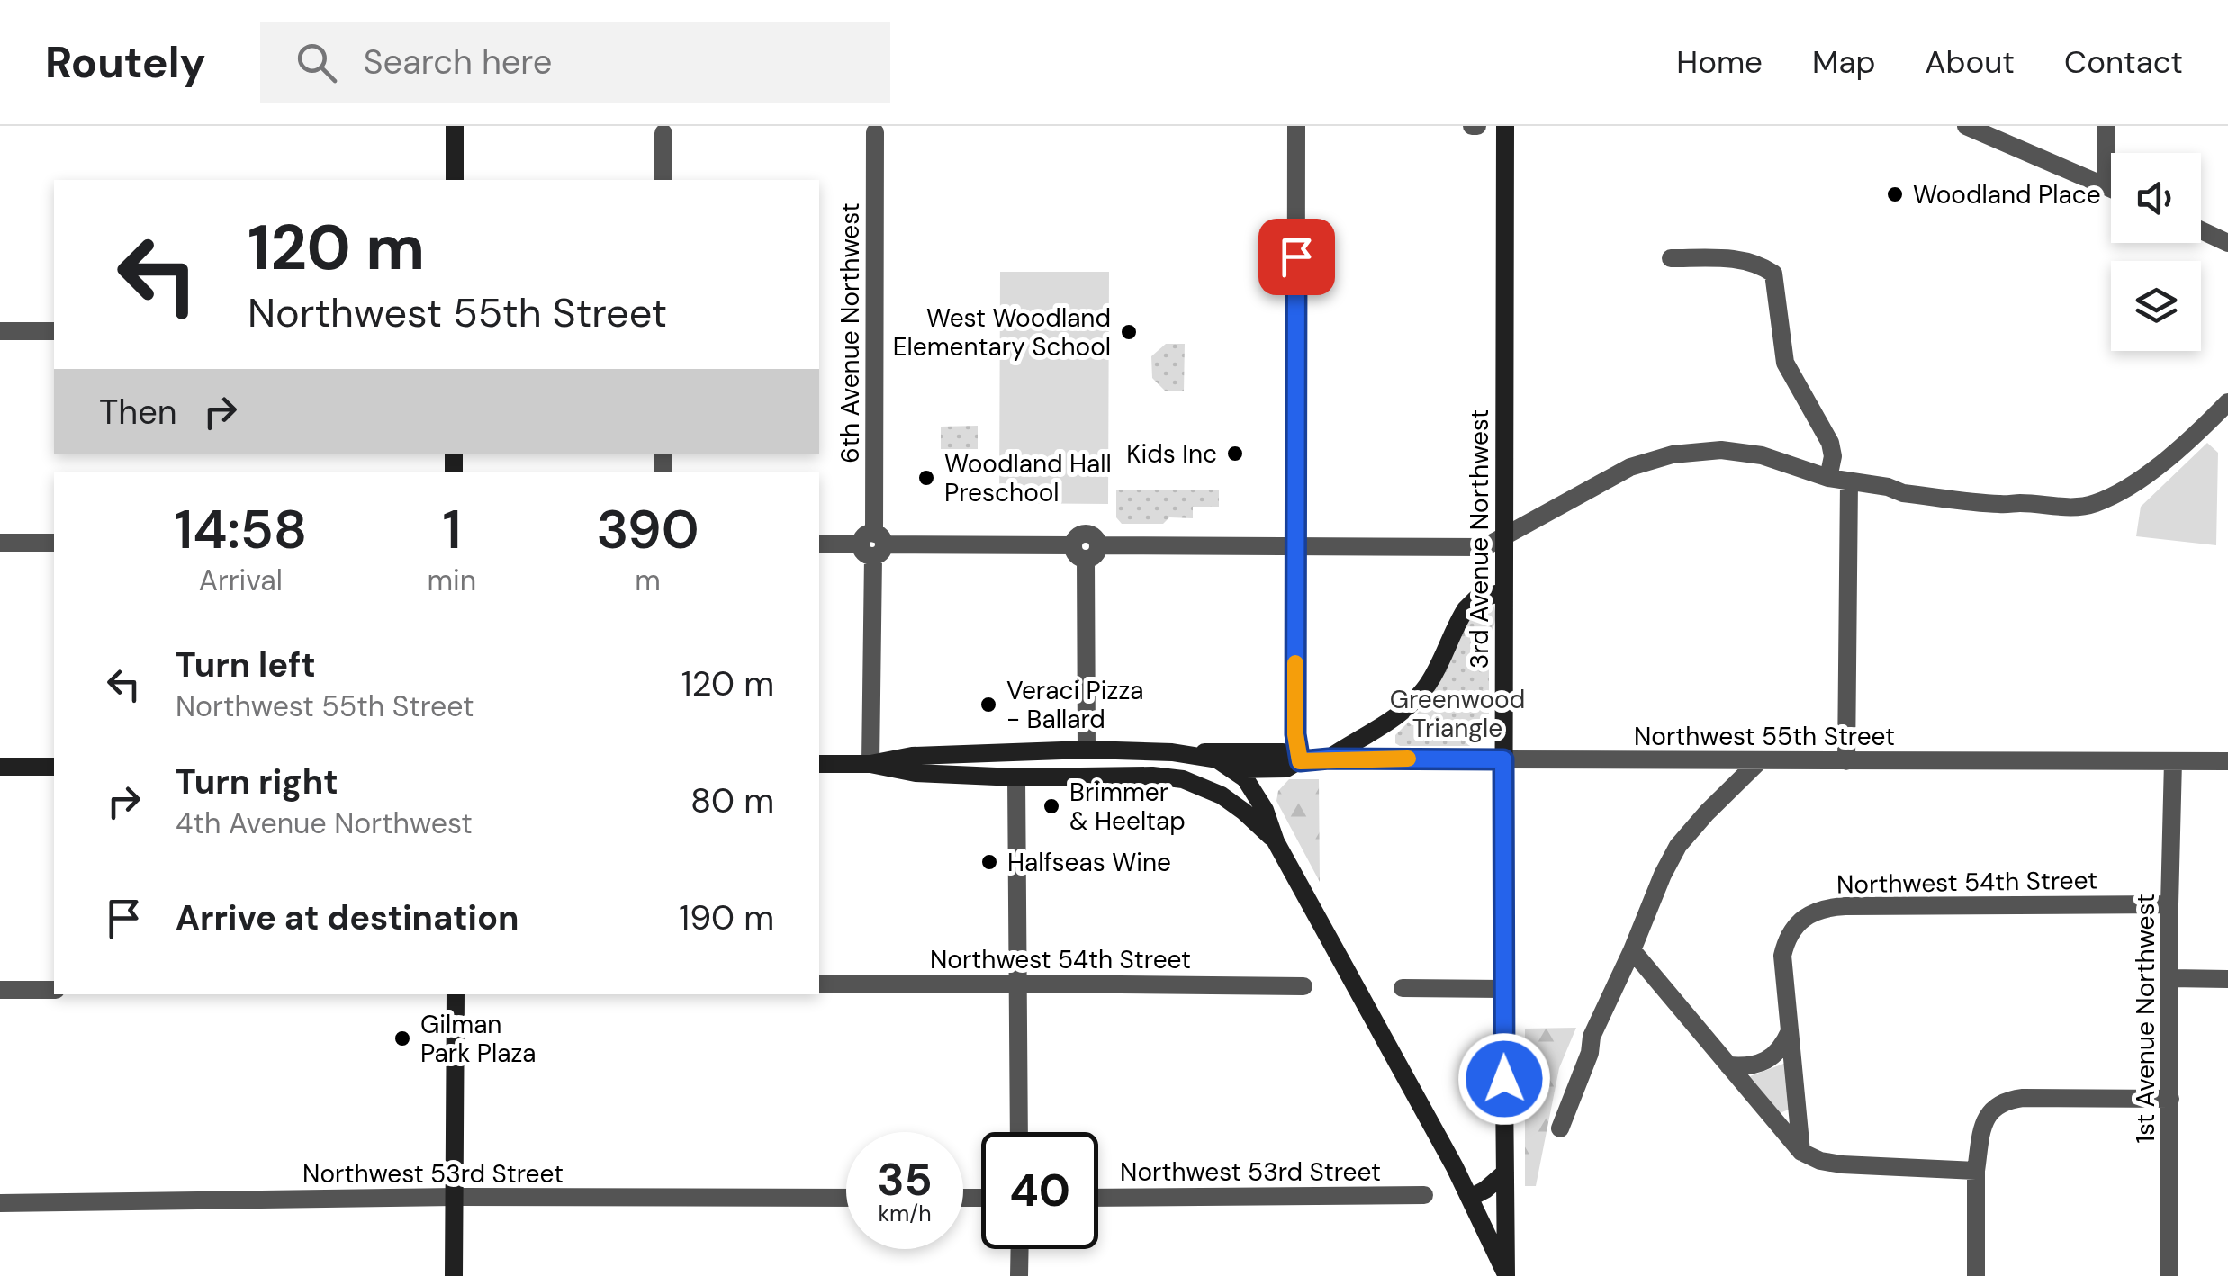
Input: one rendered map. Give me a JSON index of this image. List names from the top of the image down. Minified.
{"streets":{"street":["6th Avenue Northwest","3rd Avenue Northwest","Northwest 55th Street","Northwest 54th Street","1st Avenue Northwest","Northwest 53rd Street"]},"crossings":[["3rd Avenue Northwest","Northwest 55th Street"],["Northwest 55th Street","1st Avenue Northwest"],["Northwest 54th Street","1st Avenue Northwest"]],"parks":["Greenwood Triangle"],"places":["Woodland Place","West Woodland Elementary School","Kids Inc","Woodland Hall Preschool","Veraci Pizza - Ballard","Brimmer & Heeltap","Halfseas Wine","Gilman Park Plaza"],"page":{"header":"Routely","search":"Search here","nav":["Home","Map","About","Contact"],"turn":["120 m","Northwest 55th Street"],"then":"Then","eta":["14:58","Arrival","1","min","390","m"],"list":[{"name":"Turn left","note":"Northwest 55th Street","value":"120 m"},{"name":"Turn right","note":"4th Avenue Northwest","value":"80 m"},{"name":"Arrive at destination","value":"190 m"}],"speed":"35 km/h","limit":"40"}}
